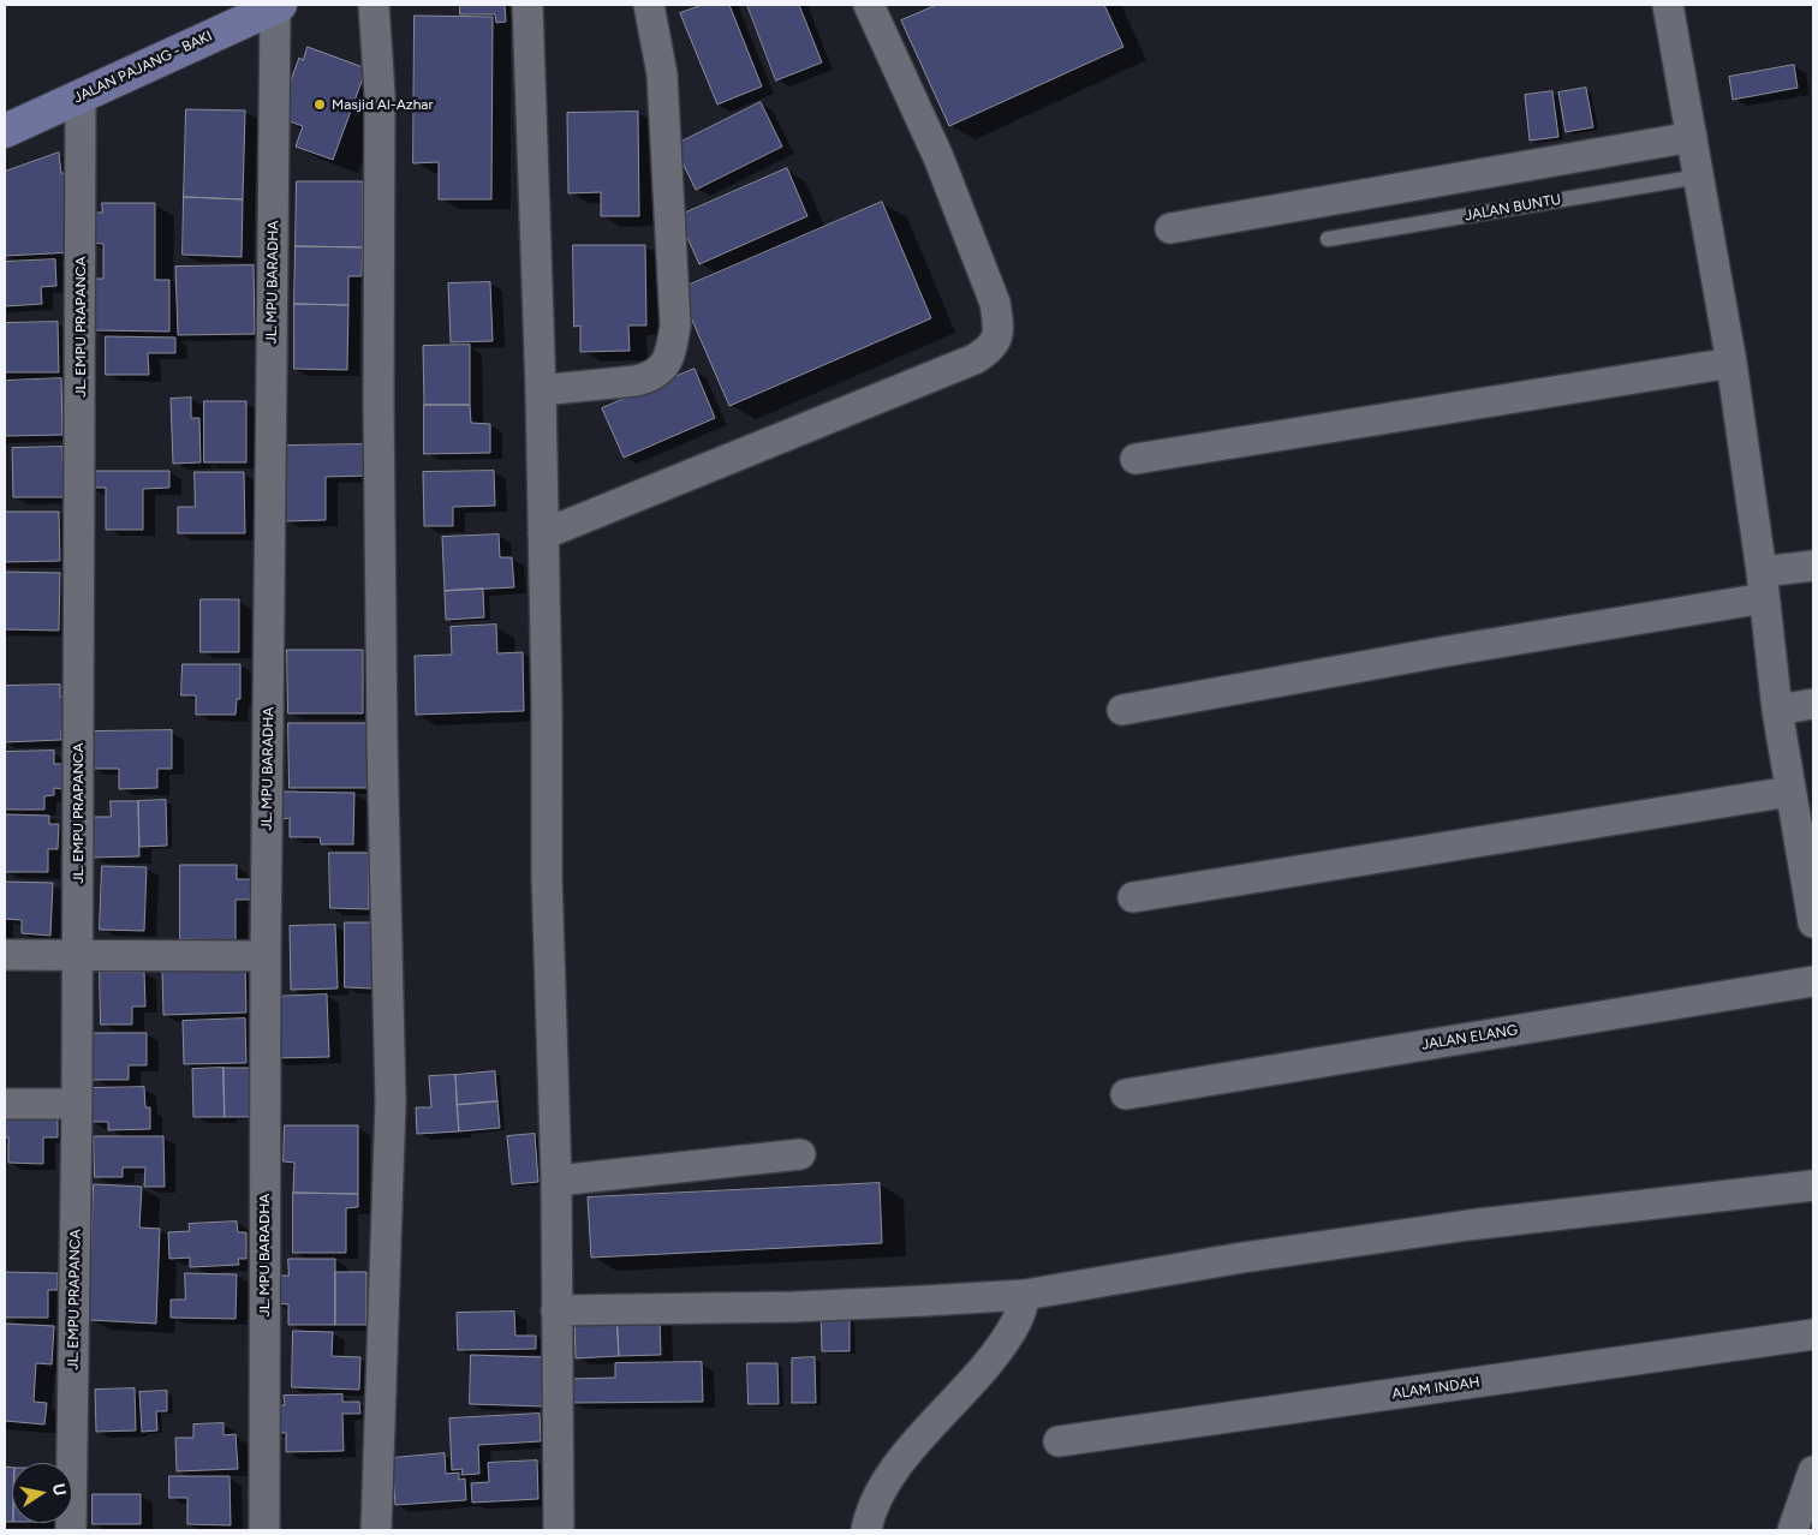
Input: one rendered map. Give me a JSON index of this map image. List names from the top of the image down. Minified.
{"streets":{"main road":["JALAN PAJANG - BAKI"],"street":["JL. MPU BARADHA","JL. EMPU PRAPANCA","JALAN ELANG","ALAM INDAH"],"lane":["JALAN BUNTU"]},"crossings":[["JALAN PAJANG - BAKI","JL. MPU BARADHA"],["JALAN PAJANG - BAKI","JL. EMPU PRAPANCA"]],"places":["Masjid Al-Azhar"],"north":"right"}
